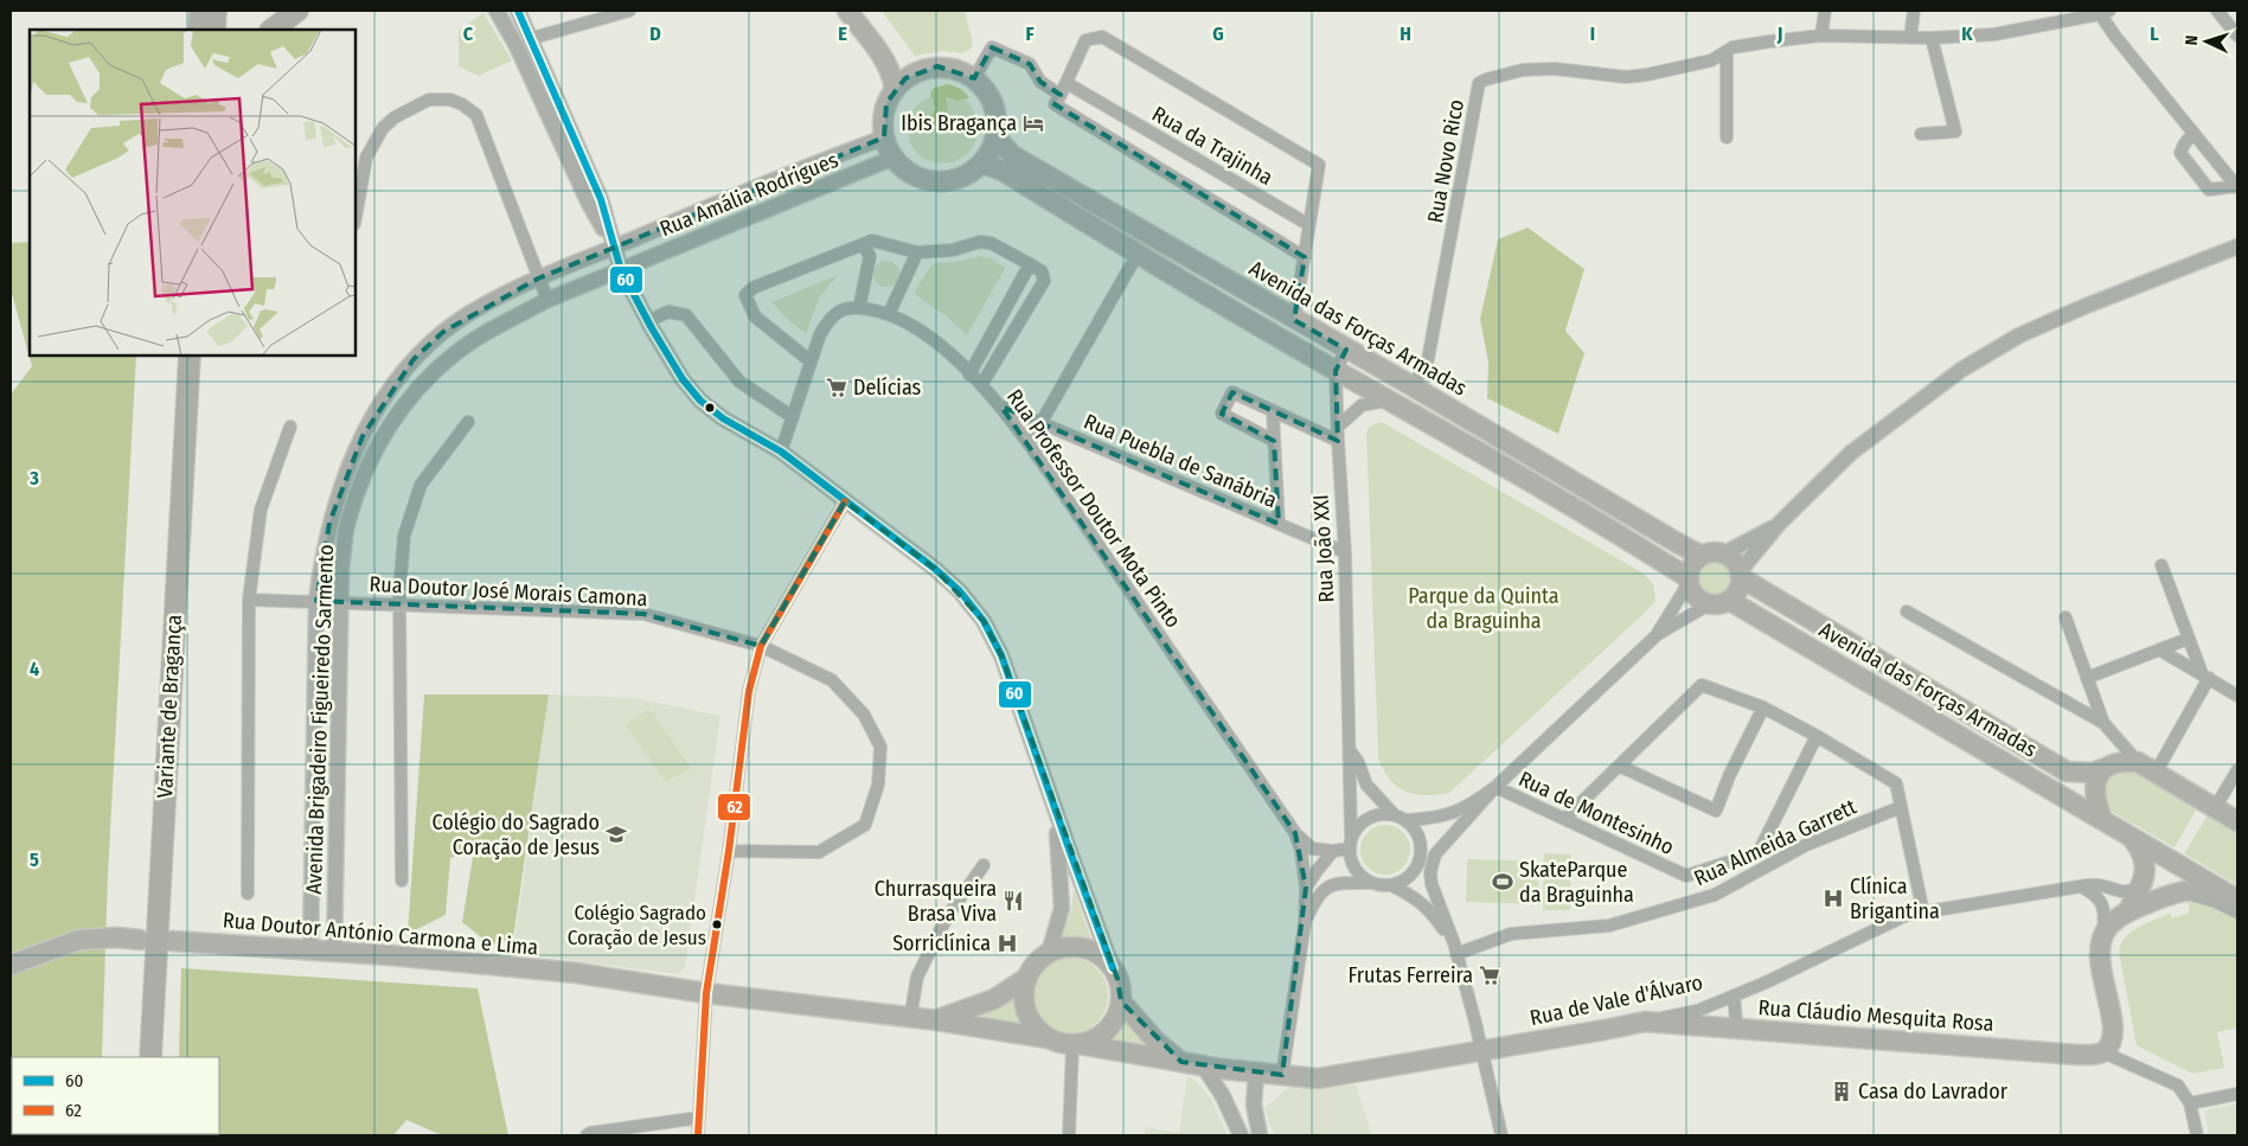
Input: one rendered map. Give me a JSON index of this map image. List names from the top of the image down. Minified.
{"streets":{"highway":["Variante de Bragança"],"main road":["Avenida das Forças Armadas","Rua Doutor António Carmona e Lima","Rua de Vale d'Álvaro","Rua Cláudio Mesquita Rosa"],"street":["Rua da Trajinha","Rua Novo Rico","Rua Amália Rodrigues","Rua Puebla de Sanábria","Rua Professor Doutor Mota Pinto","Rua João XXI","Rua Doutor José Morais Camona","Avenida Brigadeiro Figueiredo Sarmento","Rua de Montesinho","Rua Almeida Garrett"]},"crossings":[["Rua Novo Rico","Avenida das Forças Armadas"],["Rua Amália Rodrigues","Avenida das Forças Armadas"],["Rua Amália Rodrigues","Avenida Brigadeiro Figueiredo Sarmento"],["Rua Puebla de Sanábria","Rua Professor Doutor Mota Pinto"],["Rua Puebla de Sanábria","Rua João XXI"],["Rua Professor Doutor Mota Pinto","Rua de Vale d'Álvaro"],["Rua Doutor José Morais Camona","Avenida Brigadeiro Figueiredo Sarmento"],["Avenida Brigadeiro Figueiredo Sarmento","Rua Doutor António Carmona e Lima"],["Rua Doutor António Carmona e Lima","Rua de Vale d'Álvaro"],["Rua de Vale d'Álvaro","Rua Cláudio Mesquita Rosa"]],"parks":["Parque da Quinta da Braguinha"],"places":{"hotel":["Ibis Bragança"],"supermarket":["Delícias","Frutas Ferreira"],"school or university":["Colégio do Sagrado Coração de Jesus"],"sports":["SkateParque da Braguinha"],"hospital":["Clínica Brigantina","Sorriclínica"],"restaurant":["Churrasqueira Brasa Viva"],"other":["Colégio Sagrado Coração de Jesus"],"building":["Casa do Lavrador"]},"lines":["transit line 60","transit line 62"],"legend":["60","62"],"north":"left","grid":{"columns":["C","D","E","F","G","H","I","J","K","L"],"rows":["3","4","5"]}}
